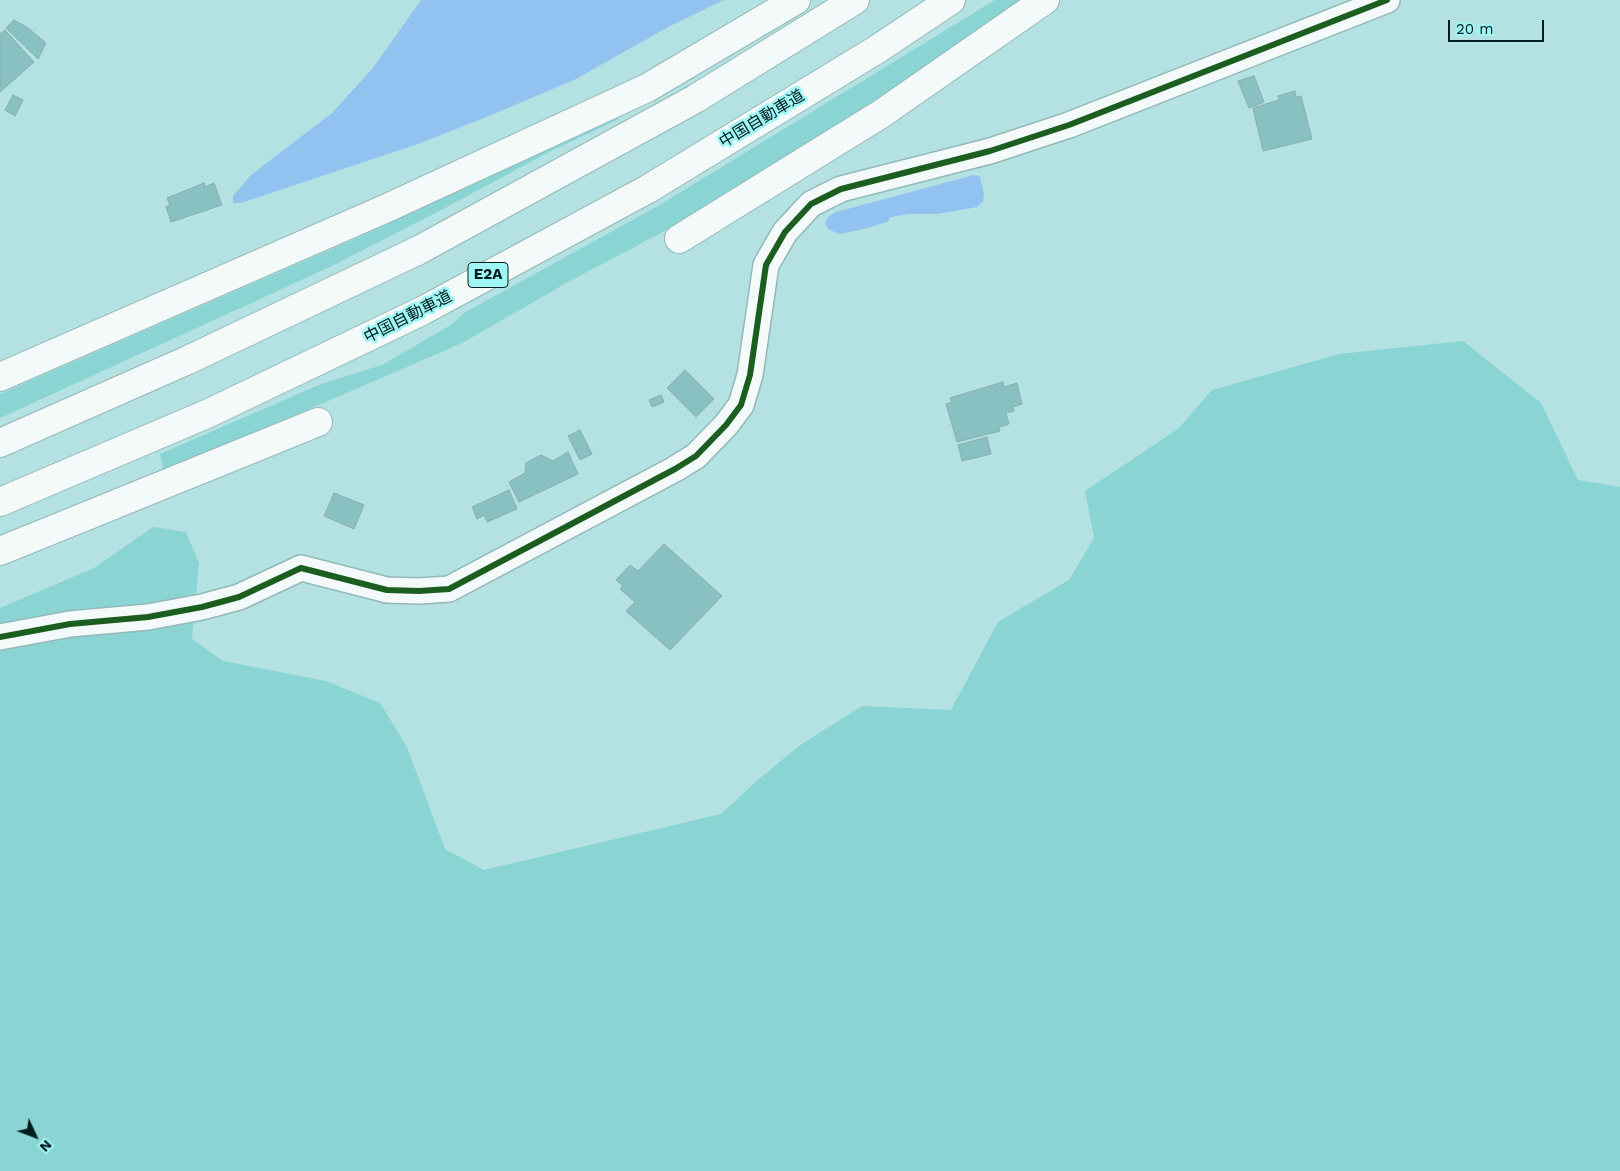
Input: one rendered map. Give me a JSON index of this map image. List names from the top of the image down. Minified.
{"streets":{"highway":["中国自動車道","E2A"]},"scale_bar":"20 m","north":"bottom right"}
